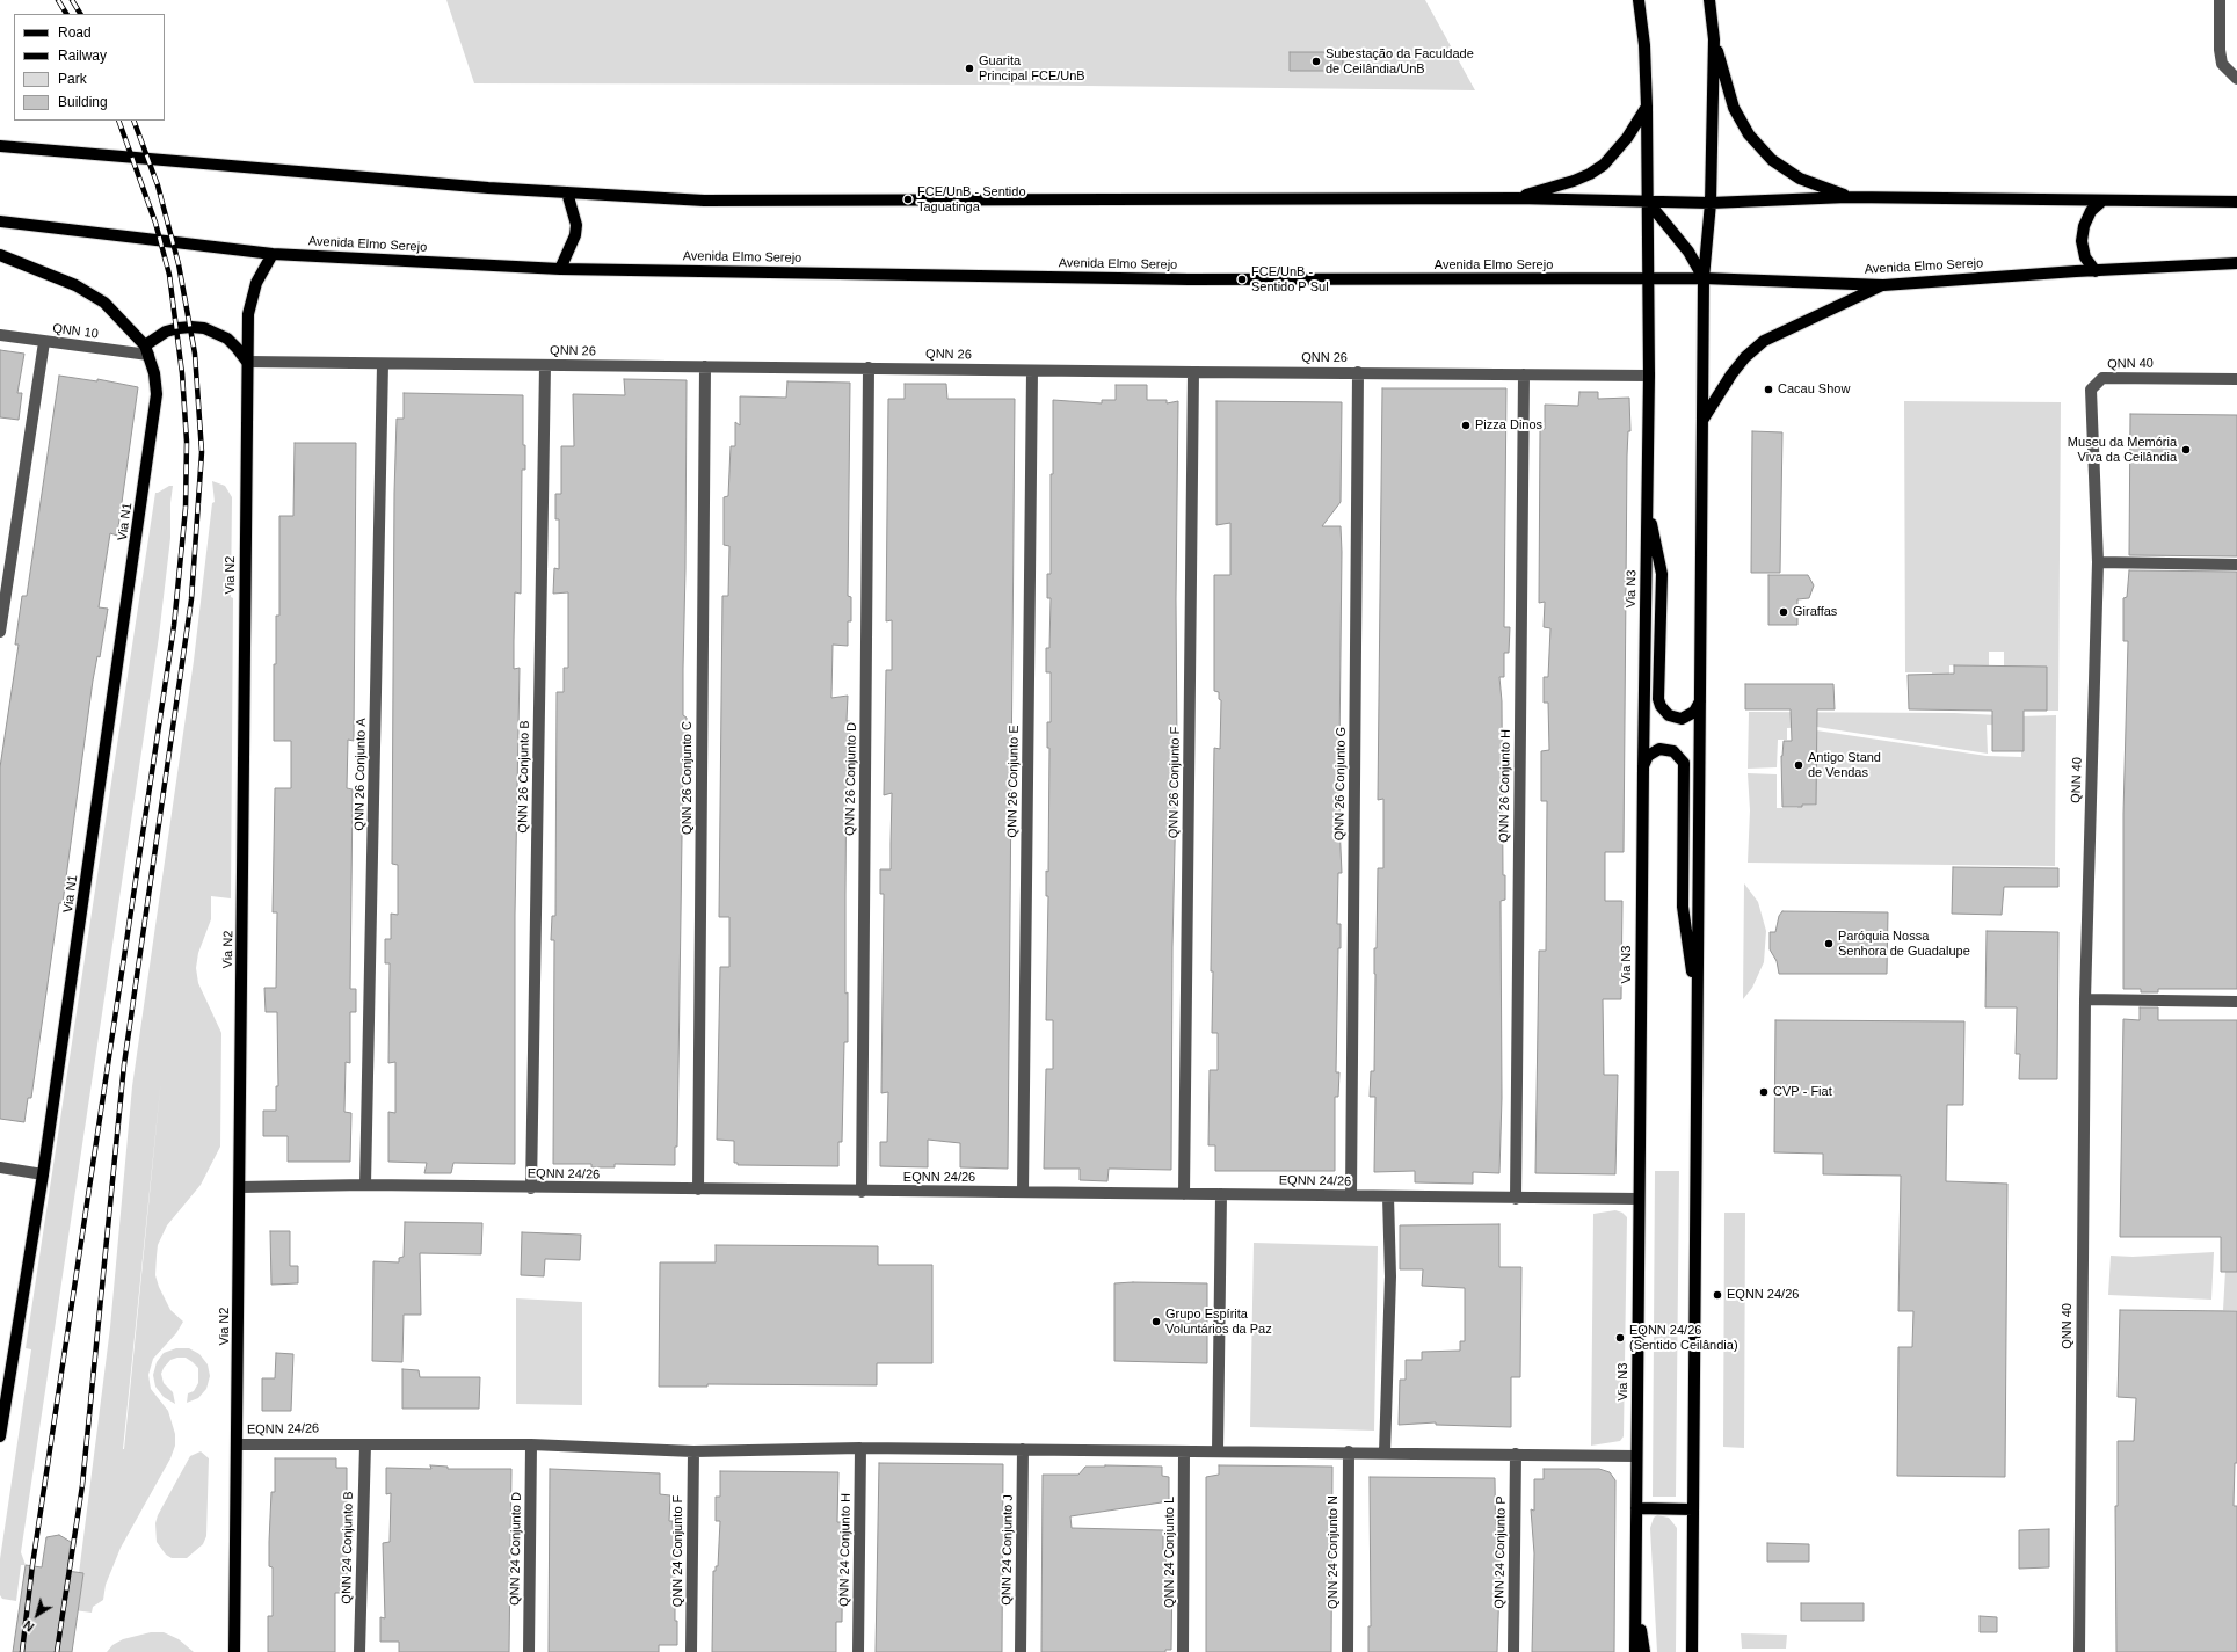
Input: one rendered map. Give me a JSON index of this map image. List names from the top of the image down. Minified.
{"streets":{"main road":["Avenida Elmo Serejo","Via N1","Via N2","Via N3"],"street":["QNN 10","QNN 26","QNN 40","QNN 26 Conjunto A","QNN 26 Conjunto B","QNN 26 Conjunto C","QNN 26 Conjunto D","QNN 26 Conjunto E","QNN 26 Conjunto F","QNN 26 Conjunto G","QNN 26 Conjunto H","EQNN 24/26","QNN 24 Conjunto B","QNN 24 Conjunto D","QNN 24 Conjunto H","QNN 24 Conjunto J","QNN 24 Conjunto F","QNN 24 Conjunto L","QNN 24 Conjunto N","QNN 24 Conjunto P"]},"crossings":[["Avenida Elmo Serejo","Via N2"],["Avenida Elmo Serejo","Via N3"],["QNN 10","Via N1"],["QNN 26","Via N2"],["QNN 26","Via N3"],["QNN 26","QNN 26 Conjunto A"],["QNN 26","QNN 26 Conjunto B"],["QNN 26","QNN 26 Conjunto C"],["QNN 26","QNN 26 Conjunto D"],["QNN 26","QNN 26 Conjunto E"],["QNN 26","QNN 26 Conjunto F"],["QNN 26","QNN 26 Conjunto G"],["QNN 26","QNN 26 Conjunto H"],["Via N2","EQNN 24/26"],["Via N3","EQNN 24/26"],["QNN 26 Conjunto A","EQNN 24/26"],["QNN 26 Conjunto B","EQNN 24/26"],["QNN 26 Conjunto C","EQNN 24/26"],["QNN 26 Conjunto D","EQNN 24/26"],["QNN 26 Conjunto E","EQNN 24/26"],["QNN 26 Conjunto F","EQNN 24/26"],["QNN 26 Conjunto G","EQNN 24/26"],["QNN 26 Conjunto H","EQNN 24/26"],["EQNN 24/26","QNN 24 Conjunto B"],["EQNN 24/26","QNN 24 Conjunto D"],["EQNN 24/26","QNN 24 Conjunto H"],["EQNN 24/26","QNN 24 Conjunto J"],["EQNN 24/26","QNN 24 Conjunto F"],["EQNN 24/26","QNN 24 Conjunto L"],["EQNN 24/26","QNN 24 Conjunto N"],["EQNN 24/26","QNN 24 Conjunto P"]],"places":["Subestação da Faculdade de Ceilândia/UnB","Guarita Principal FCE/UnB","FCE/UnB - Sentido Taguatinga","FCE/UnB - Sentido P Sul","Cacau Show","Pizza Dinos","Museu da Memória Viva da Ceilândia","Giraffas","Antigo Stand de Vendas","Paróquia Nossa Senhora de Guadalupe","CVP - Fiat","EQNN 24/26","Grupo Espírita Voluntários da Paz","EQNN 24/26 (Sentido Ceilândia)"],"legend":["Road","Railway","Park","Building"],"north":"bottom left"}
